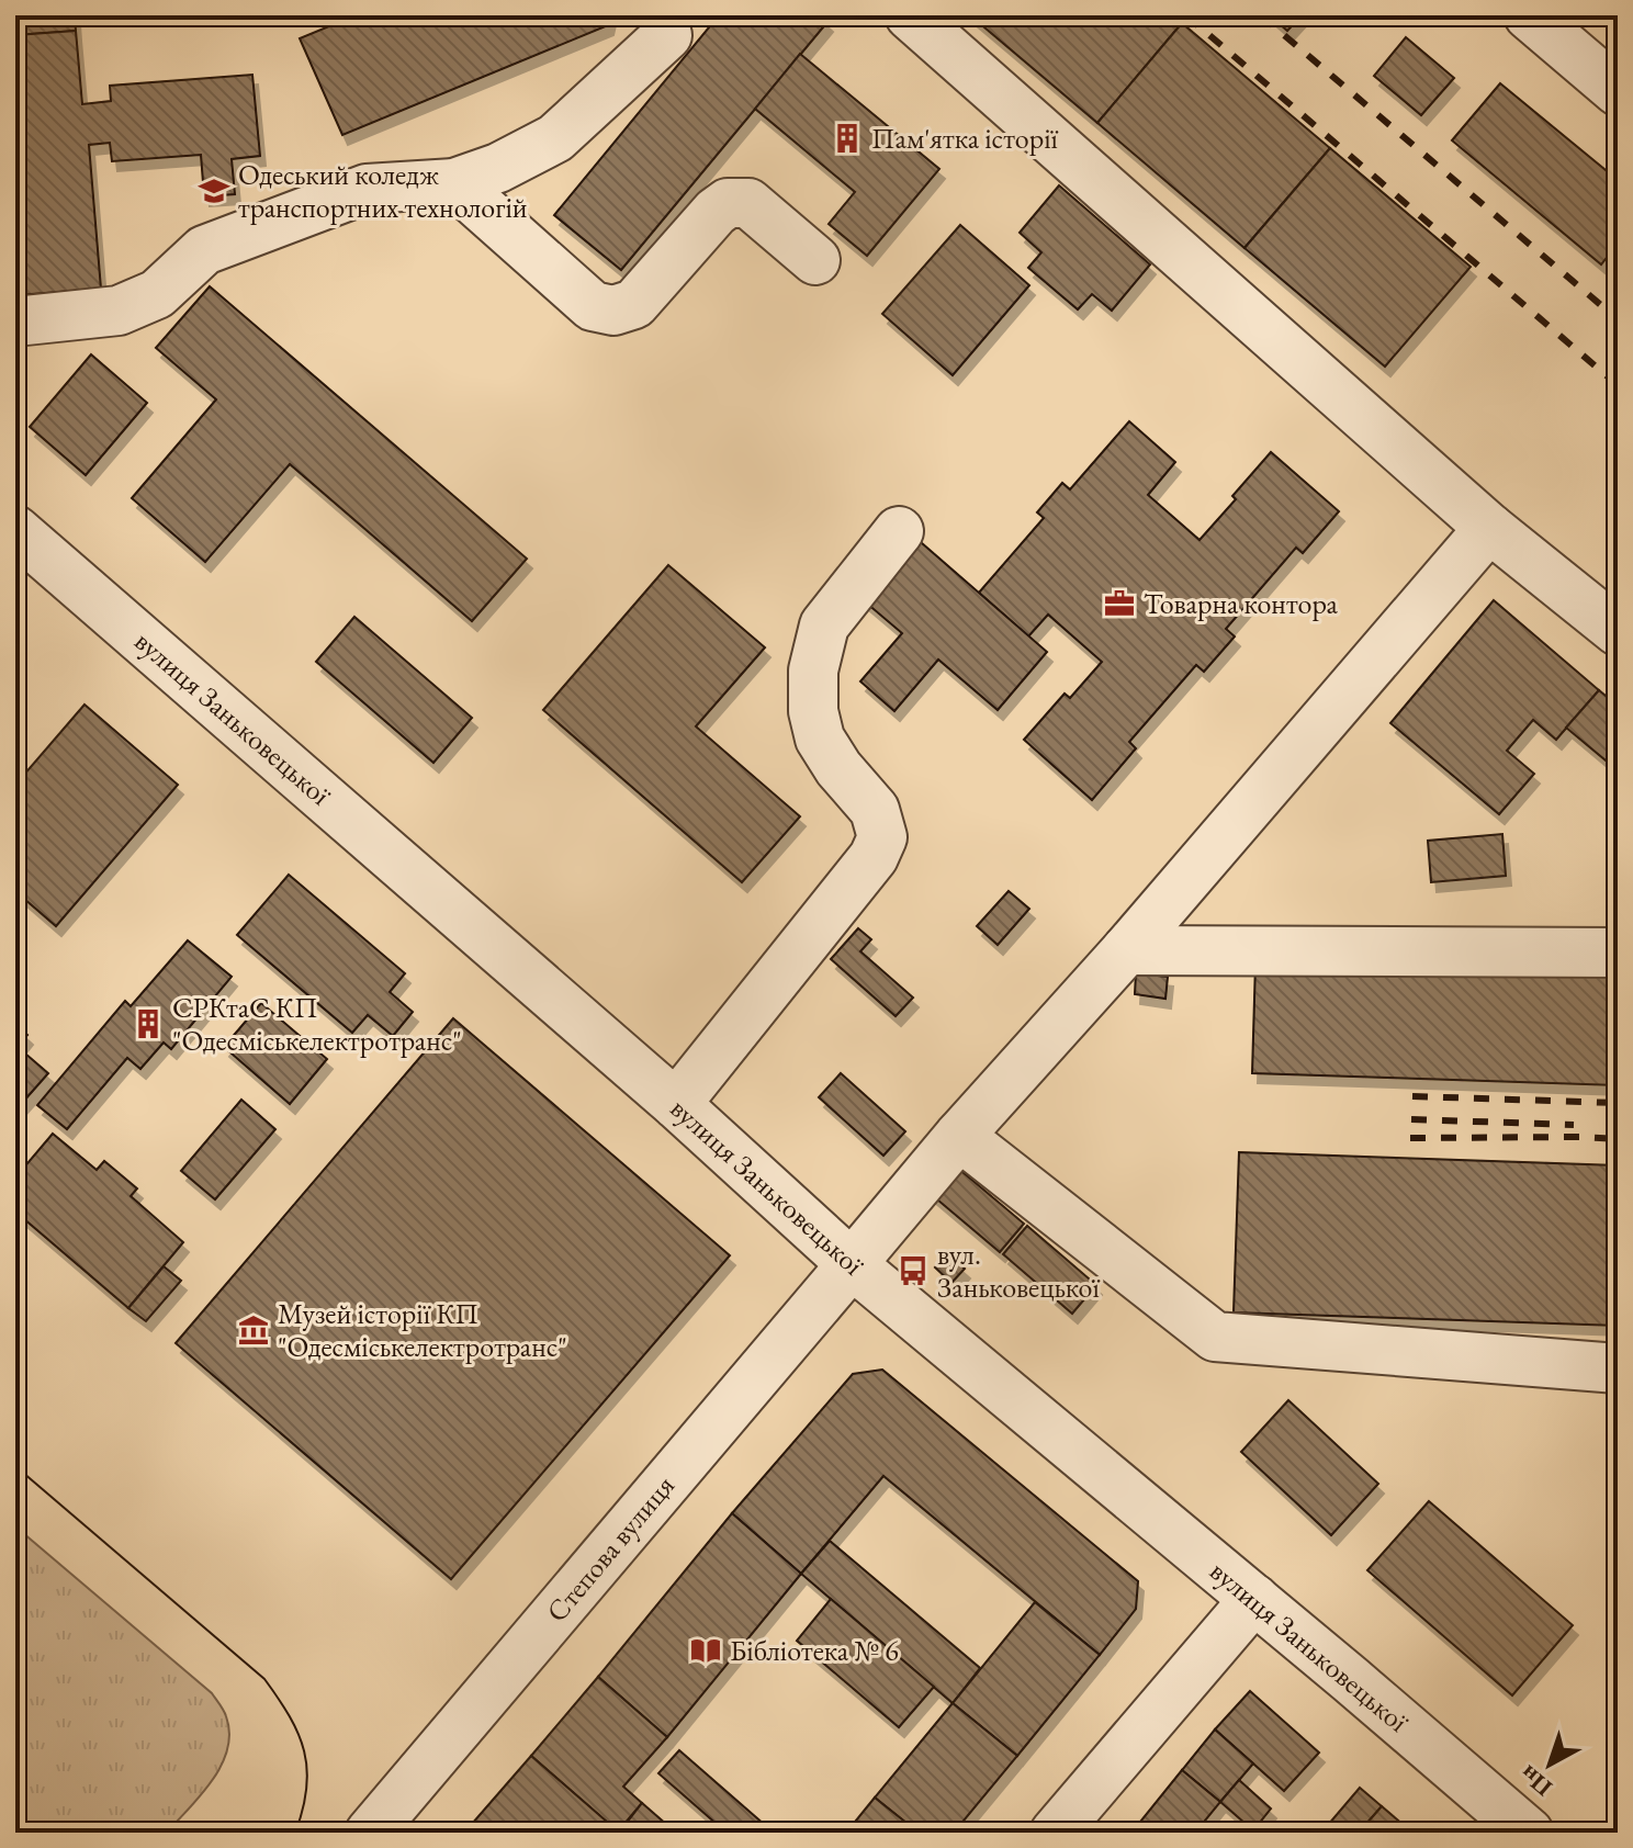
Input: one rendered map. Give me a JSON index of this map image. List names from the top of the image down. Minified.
{"streets":{"street":["вулиця Заньковецької","Степова вулиця"]},"crossings":[["вулиця Заньковецької","Степова вулиця"]],"places":{"building":["Пам'ятка історії","СРКтаС КП \"Одесміськелектротранс\""],"school or university":["Одеський коледж транспортних технологій"],"office":["Товарна контора"],"bus stop":["вул. Заньковецької"],"museum":["Музей історії КП \"Одесміськелектротранс\""],"library":["Бібліотека № 6"]},"north":"bottom left"}
